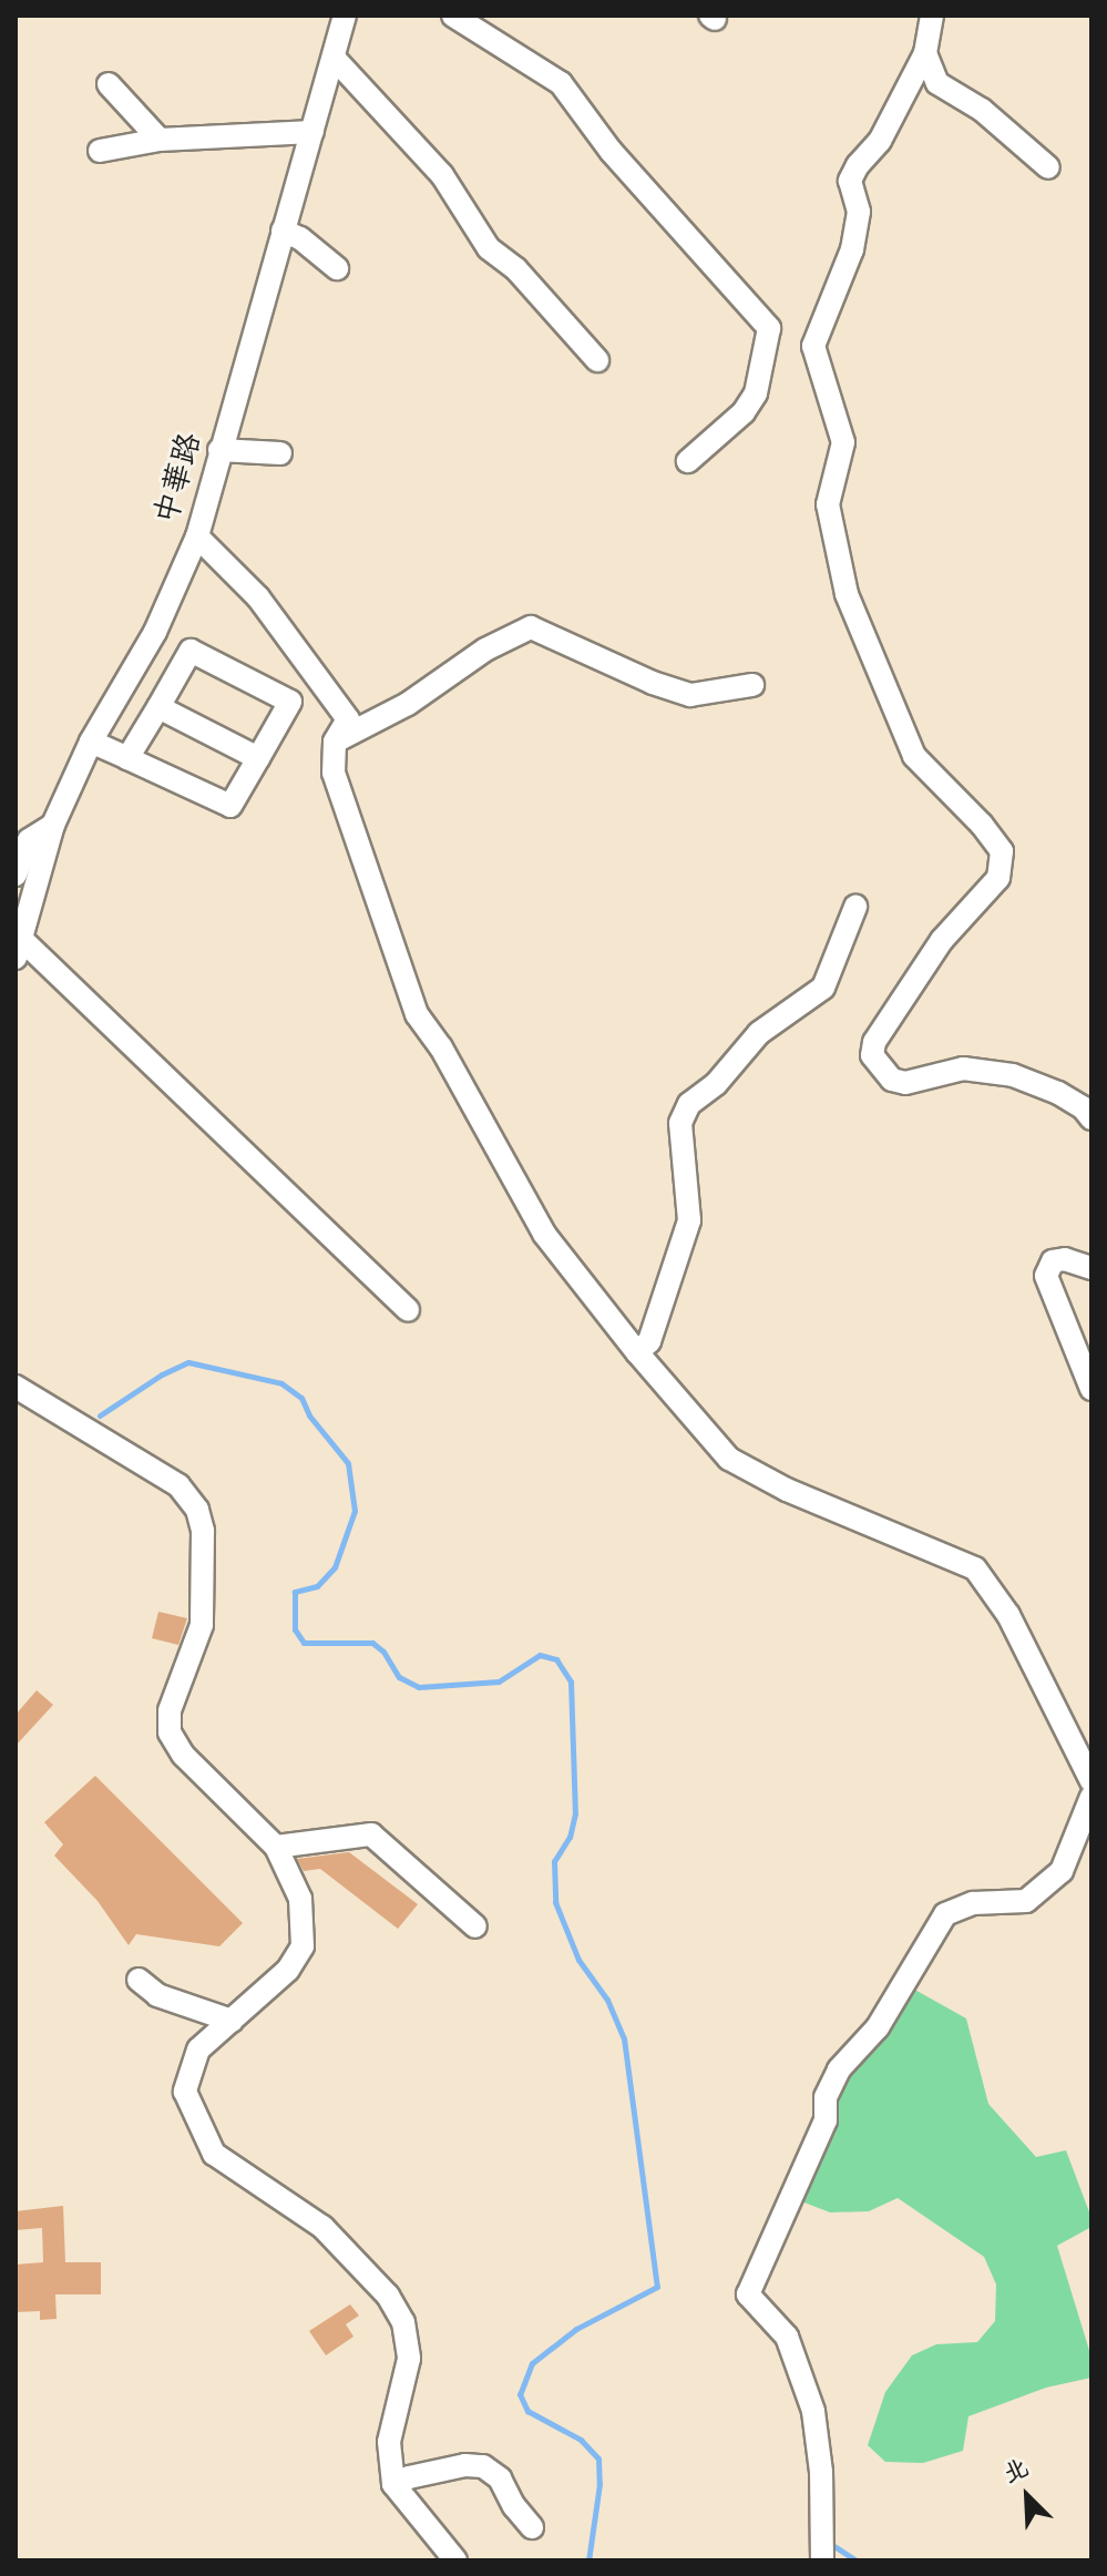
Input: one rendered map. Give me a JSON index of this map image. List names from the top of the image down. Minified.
{"streets":{"street":["中華路"]},"north":"top left"}
